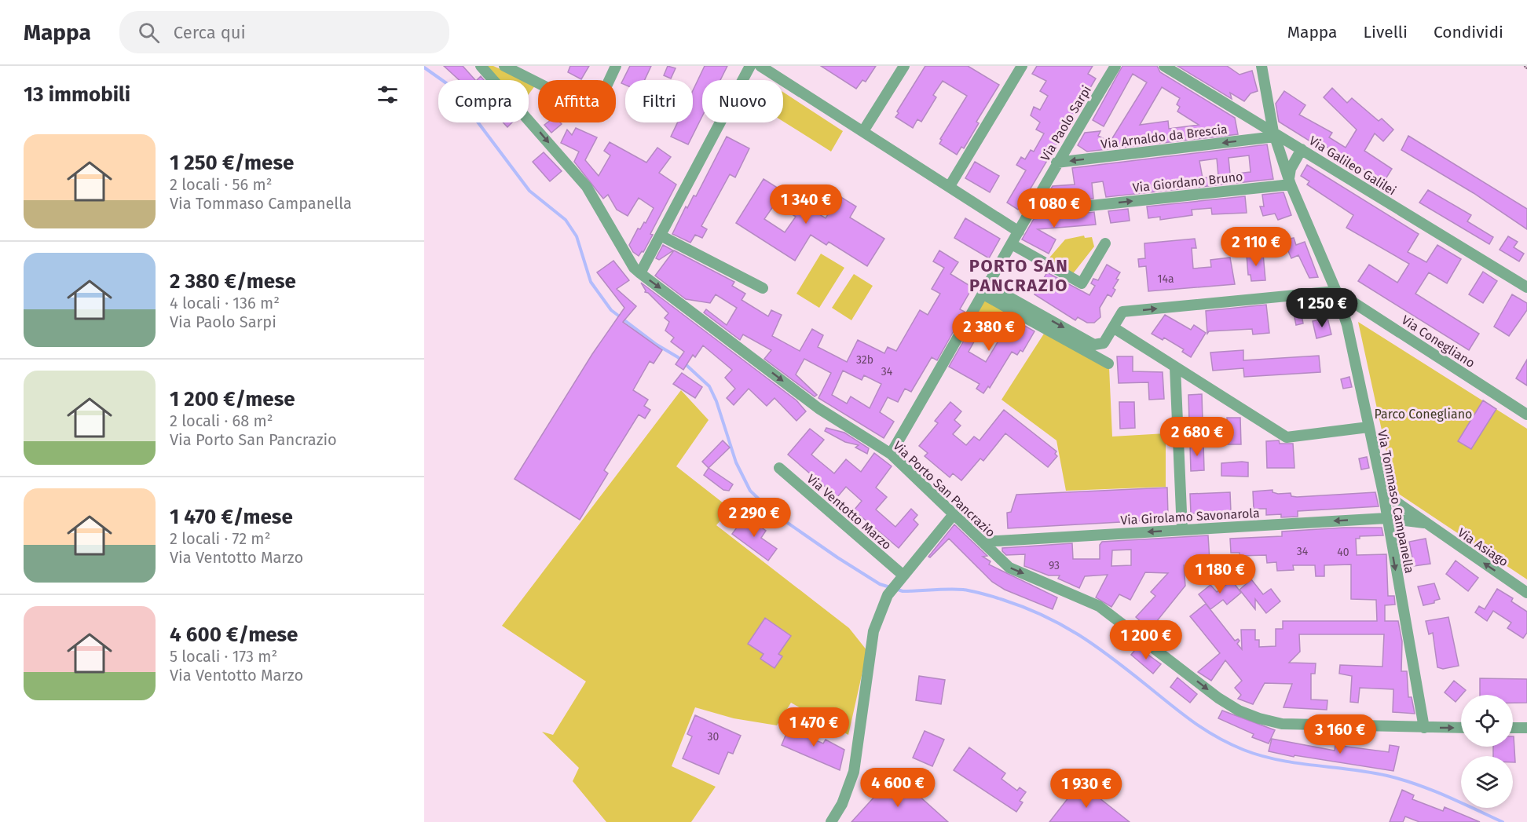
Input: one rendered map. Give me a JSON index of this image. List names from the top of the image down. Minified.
{"streets":{"street":["Via Paolo Sarpi","Via Arnaldo da Brescia","Via Galileo Galilei","Via Giordano Bruno","Via Conegliano","Via Porto San Pancrazio","Via Tommaso Campanella","Via Ventotto Marzo","Via Girolamo Savonarola","Via Asiago"]},"crossings":[["Via Paolo Sarpi","Via Arnaldo da Brescia"],["Via Paolo Sarpi","Via Giordano Bruno"],["Via Paolo Sarpi","Via Porto San Pancrazio"],["Via Arnaldo da Brescia","Via Galileo Galilei"],["Via Arnaldo da Brescia","Via Tommaso Campanella"],["Via Galileo Galilei","Via Tommaso Campanella"],["Via Giordano Bruno","Via Tommaso Campanella"],["Via Conegliano","Via Tommaso Campanella"],["Via Porto San Pancrazio","Via Tommaso Campanella"],["Via Porto San Pancrazio","Via Girolamo Savonarola"],["Via Tommaso Campanella","Via Girolamo Savonarola"],["Via Tommaso Campanella","Via Asiago"],["Via Girolamo Savonarola","Via Asiago"]],"one_way":["Via Arnaldo da Brescia","Via Giordano Bruno","Via Porto San Pancrazio","Via Girolamo Savonarola","Via Asiago"],"districts":["PORTO SAN PANCRAZIO"],"parks":["Parco Conegliano"],"house_numbers":["14a","32b","34","34","40","93","30"],"page":{"header":"Mappa","search":"Cerca qui","nav":["Mappa","Livelli","Condividi"],"heading":"13 immobili","chip":["Compra","Affitta","Filtri","Nuovo"],"list":[{"name":"1 250 €/mese","note":"2 locali · 56 m² · Via Tommaso Campanella"},{"name":"2 380 €/mese","note":"4 locali · 136 m² · Via Paolo Sarpi"},{"name":"1 200 €/mese","note":"2 locali · 68 m² · Via Porto San Pancrazio"},{"name":"1 470 €/mese","note":"2 locali · 72 m² · Via Ventotto Marzo"},{"name":"4 600 €/mese","note":"5 locali · 173 m² · Via Ventotto Marzo"}],"price":["1 340 €","1 080 €","2 110 €","1 250 €","2 380 €","2 680 €","2 290 €","1 180 €","1 200 €","1 470 €","3 160 €","4 600 €","1 930 €"]}}
